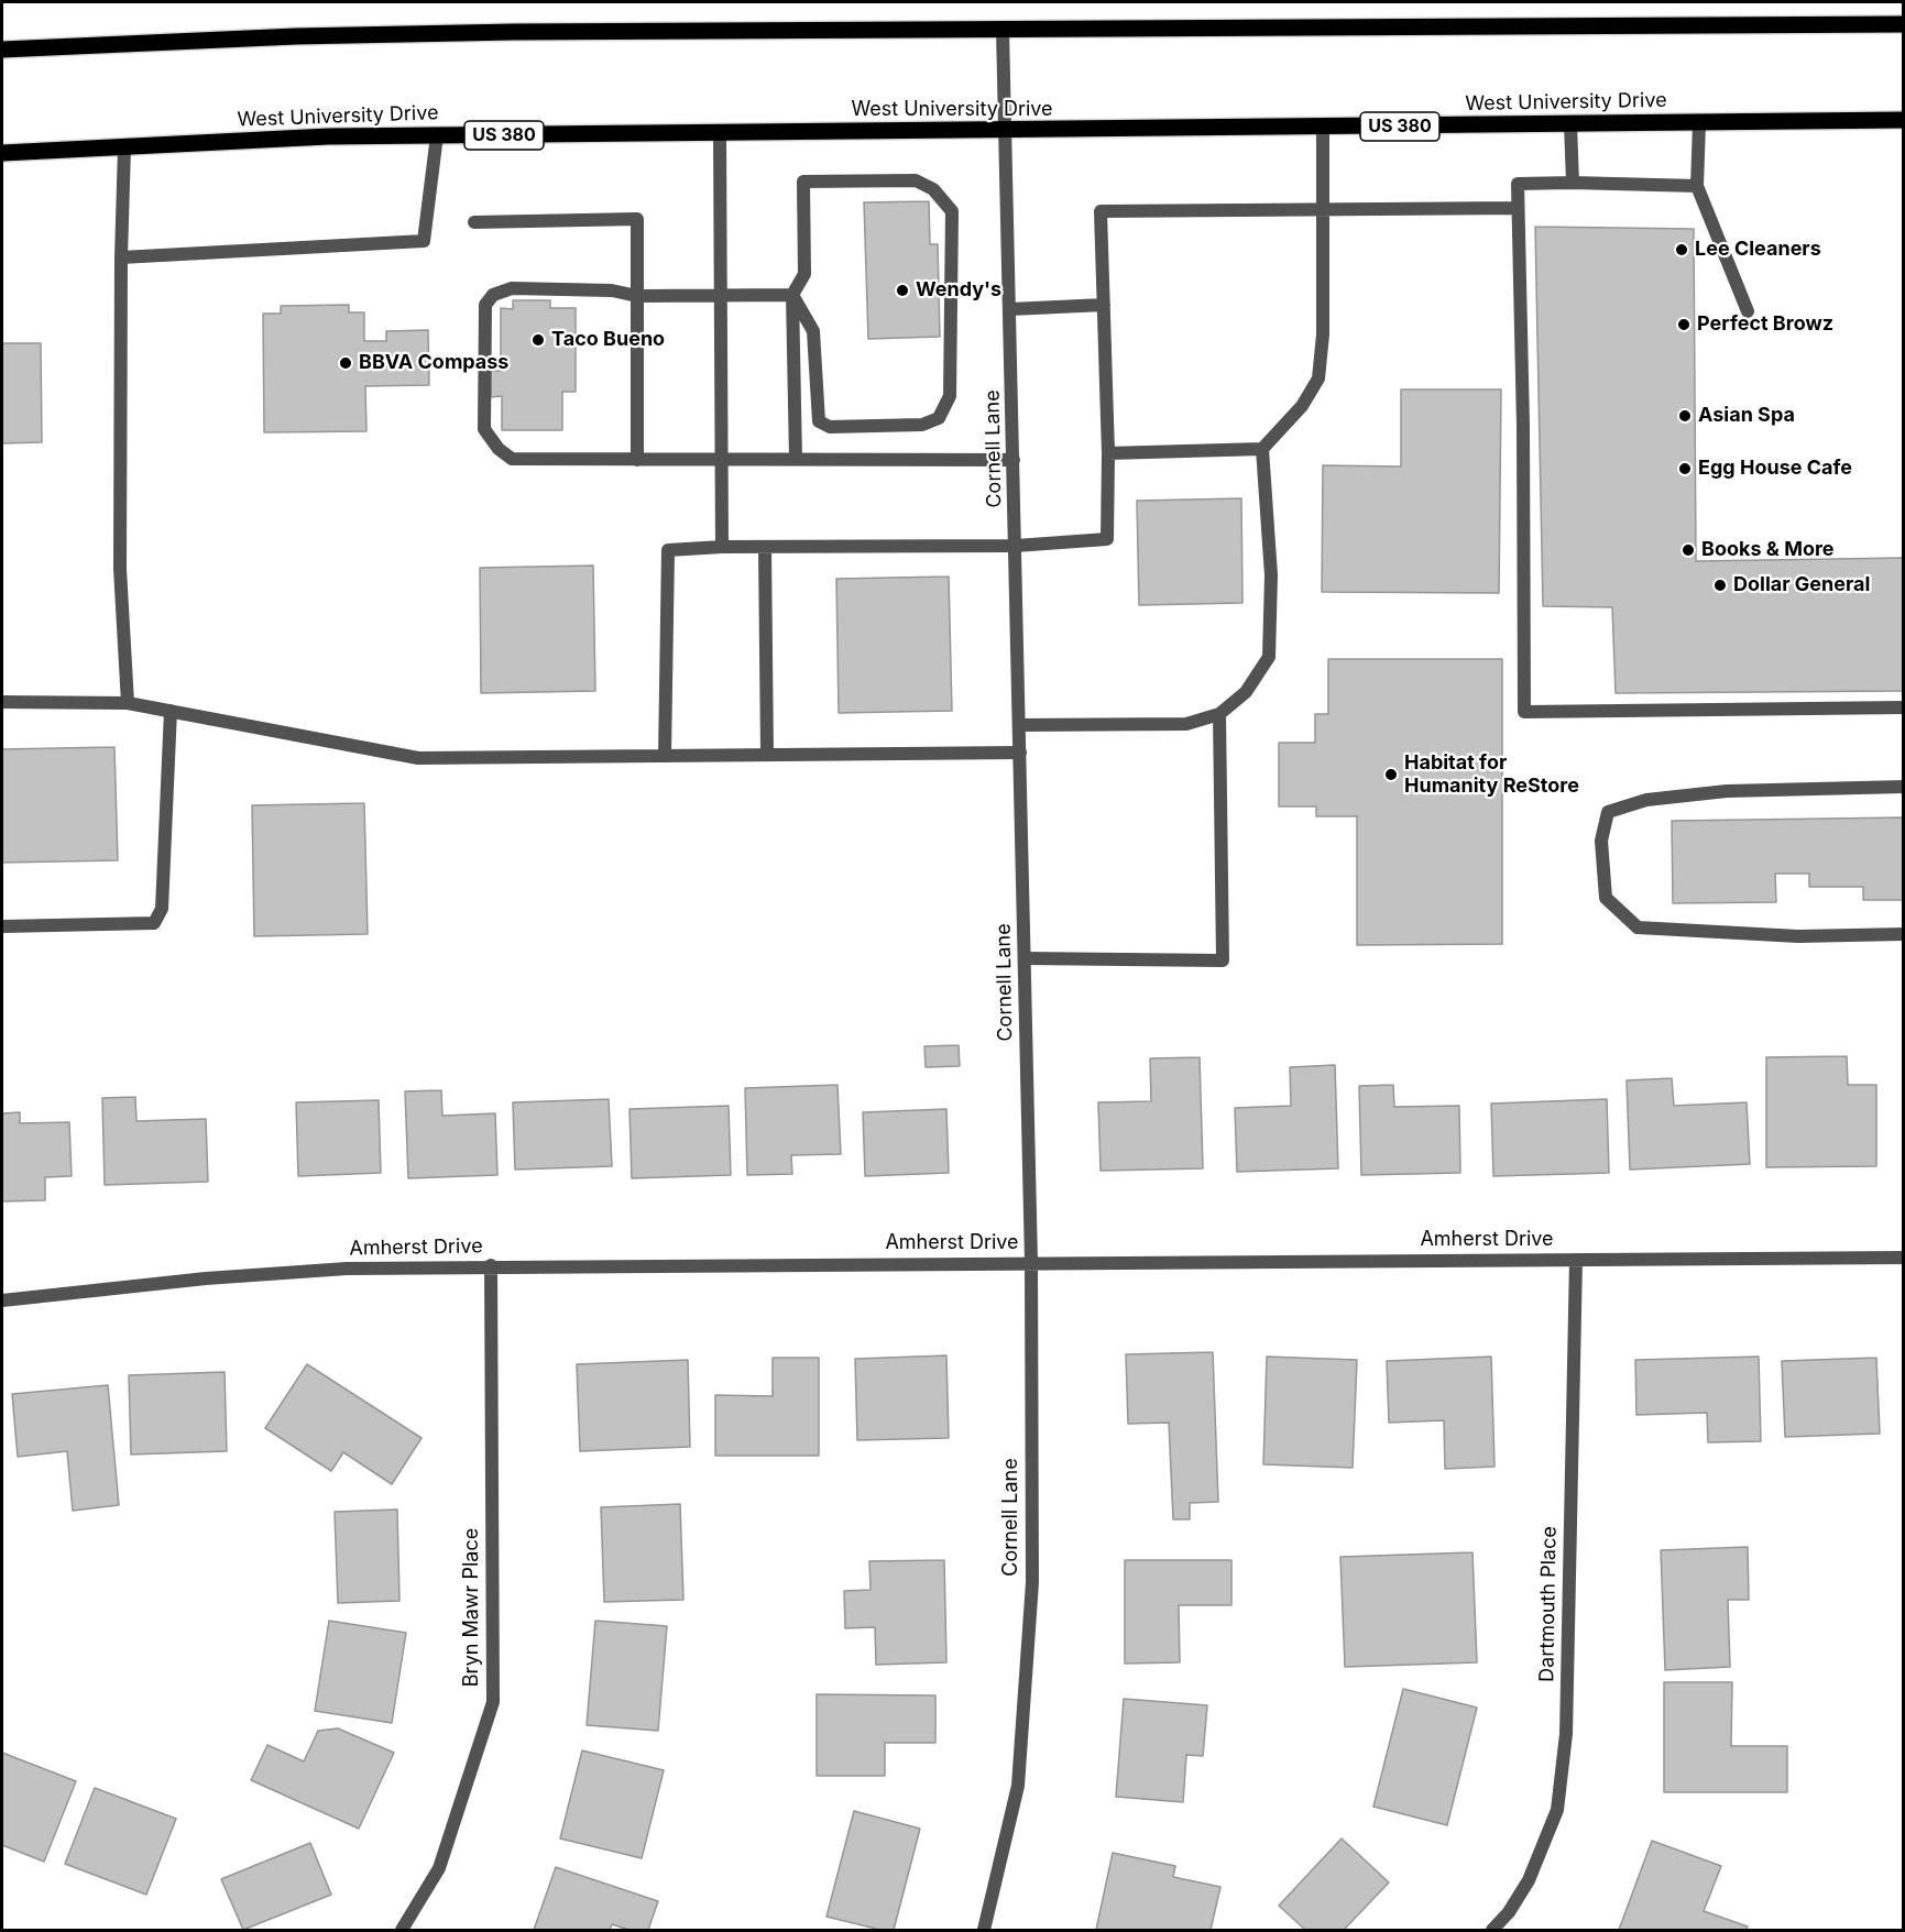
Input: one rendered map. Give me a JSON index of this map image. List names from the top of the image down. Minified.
{"streets":{"main road":["West University Drive","US 380"],"street":["Cornell Lane","Amherst Drive","Dartmouth Place","Bryn Mawr Place"]},"crossings":[["West University Drive","Cornell Lane"],["Cornell Lane","Amherst Drive"],["Amherst Drive","Dartmouth Place"],["Amherst Drive","Bryn Mawr Place"]],"places":["Lee Cleaners","Wendy's","Perfect Browz","Taco Bueno","BBVA Compass","Asian Spa","Egg House Cafe","Books & More","Dollar General","Habitat for Humanity ReStore"]}
